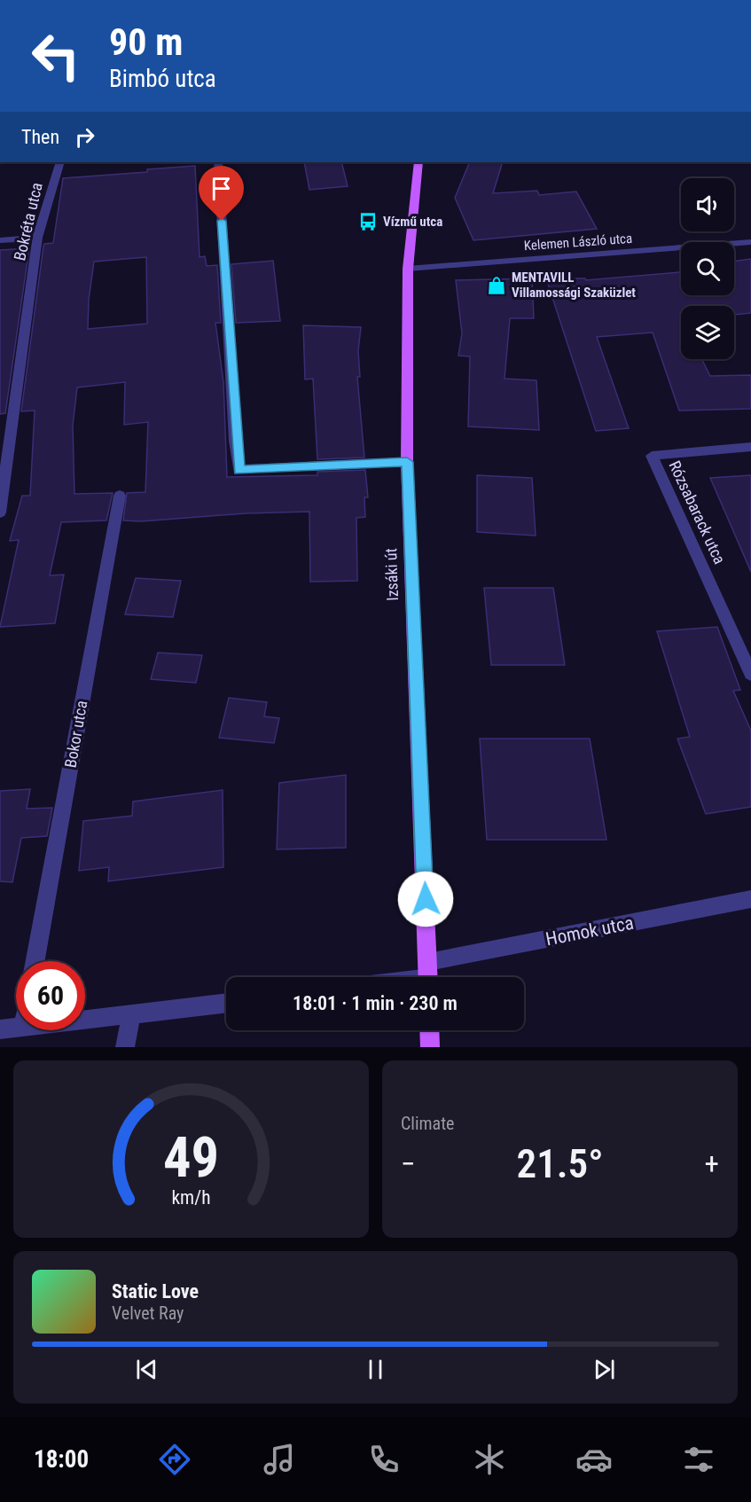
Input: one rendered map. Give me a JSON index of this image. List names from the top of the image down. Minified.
{"streets":{"main road":["Izsáki út"],"street":["Bokréta utca","Kelemen László utca","Rózsabarack utca","Bokor utca","Homok utca"]},"crossings":[["Kelemen László utca","Izsáki út"],["Izsáki út","Homok utca"]],"places":{"bus stop":["Vízmű utca"],"shop":["MENTAVILL Villamossági Szaküzlet"]},"page":{"turn":["90 m","Bimbó utca"],"then":"Then","limit":"60","trip":"18:01 · 1 min · 230 m","tile":"Climate","heat":["−","21.5°","+"],"song":["Static Love","Velvet Ray"],"tabs":"18:00","gauge":["49","km/h"]}}
